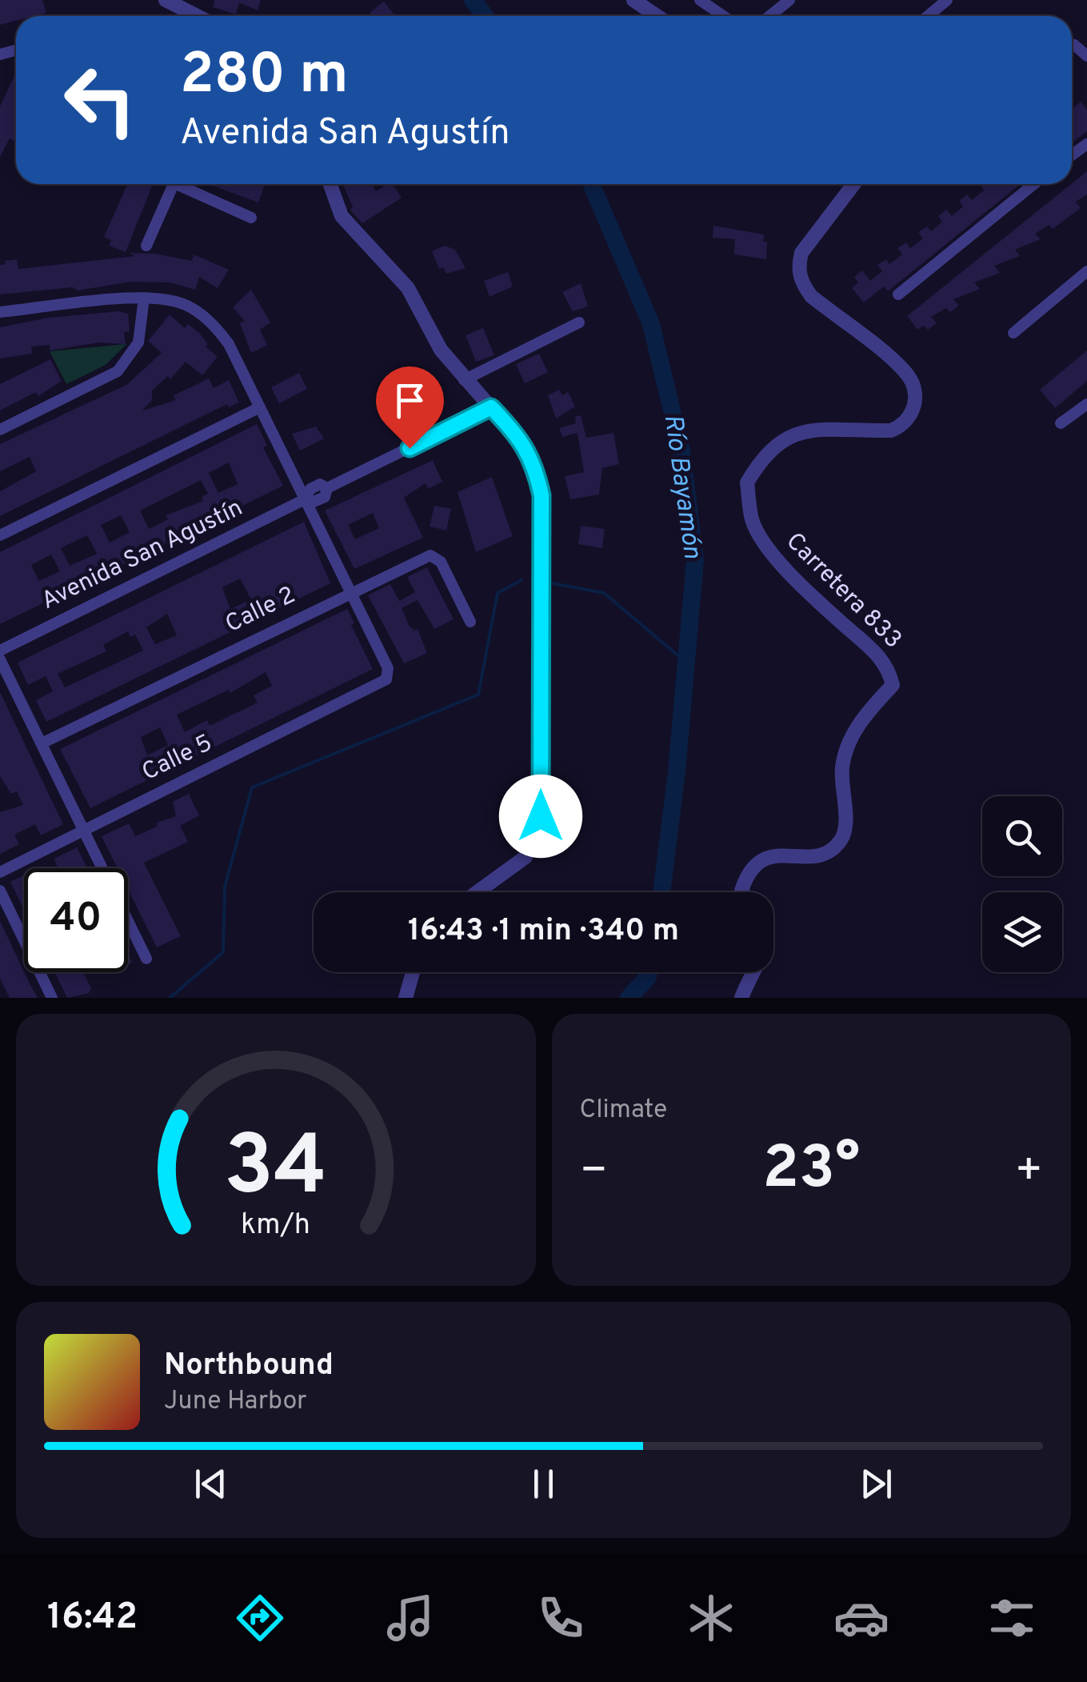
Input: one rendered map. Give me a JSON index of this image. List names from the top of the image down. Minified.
{"streets":{"street":["Avenida San Agustín","Carretera 833","Calle 2","Calle 5"]},"crossings":[["Calle 2","Calle 5"]],"water":["Río Bayamón"],"page":{"turn":["280 m","Avenida San Agustín"],"limit":"40","trip":"16:43 · 1 min · 340 m","tile":"Climate","heat":["−","23°","+"],"song":["Northbound","June Harbor"],"tabs":"16:42","gauge":["34","km/h"]}}
